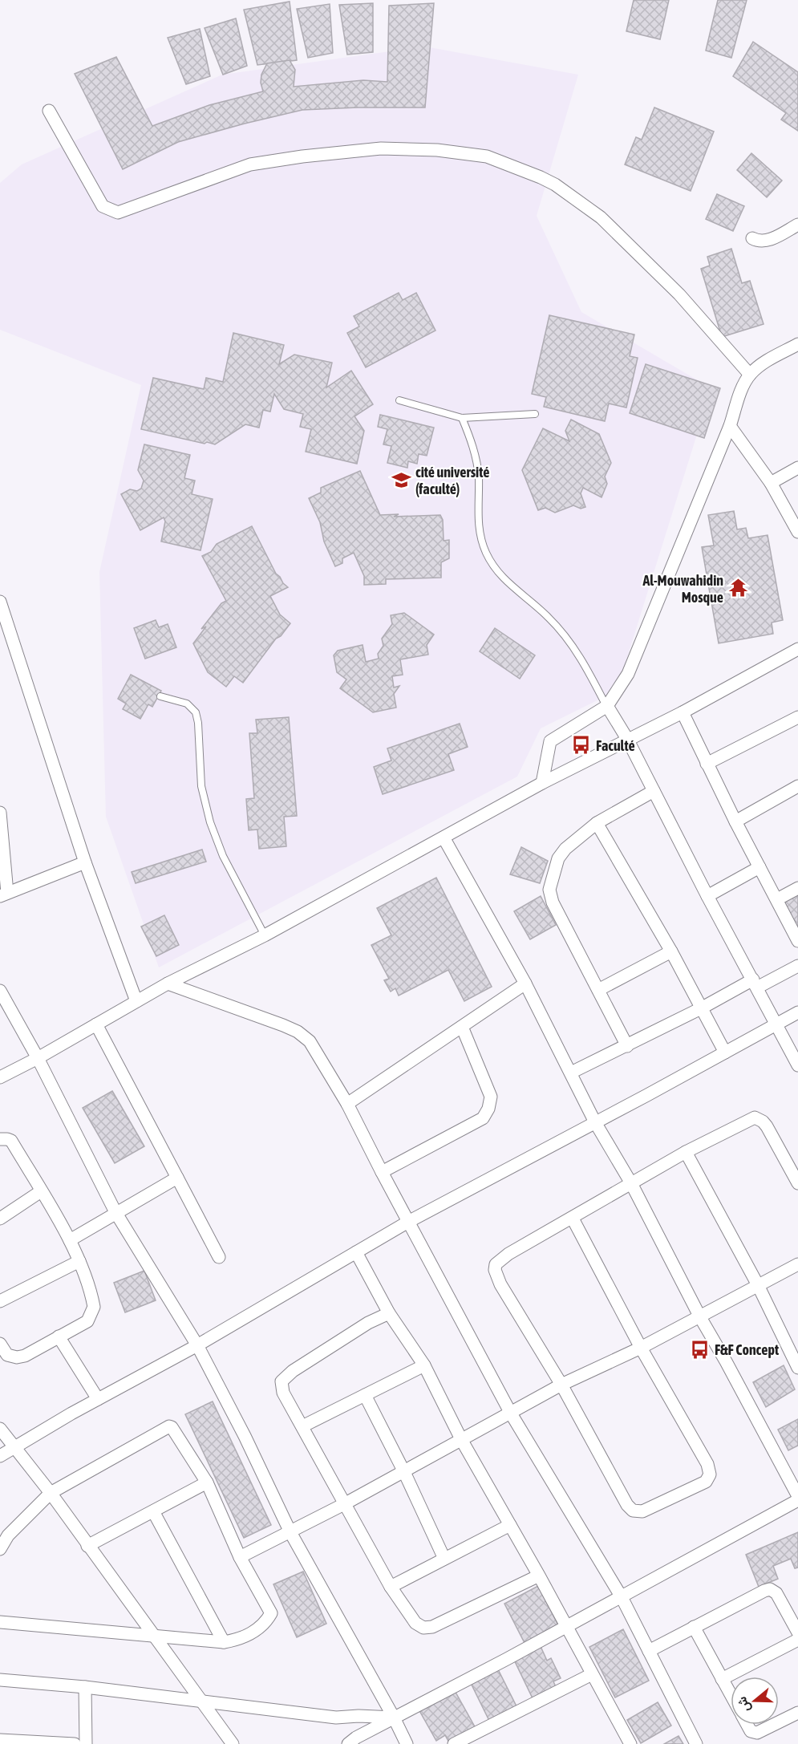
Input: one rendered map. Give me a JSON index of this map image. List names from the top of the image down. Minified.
{"places":{"school or university":["cité université (faculté)"],"temple":["Al-Mouwahidin Mosque"],"bus stop":["Faculté","F&F Concept"]},"north":"left"}
